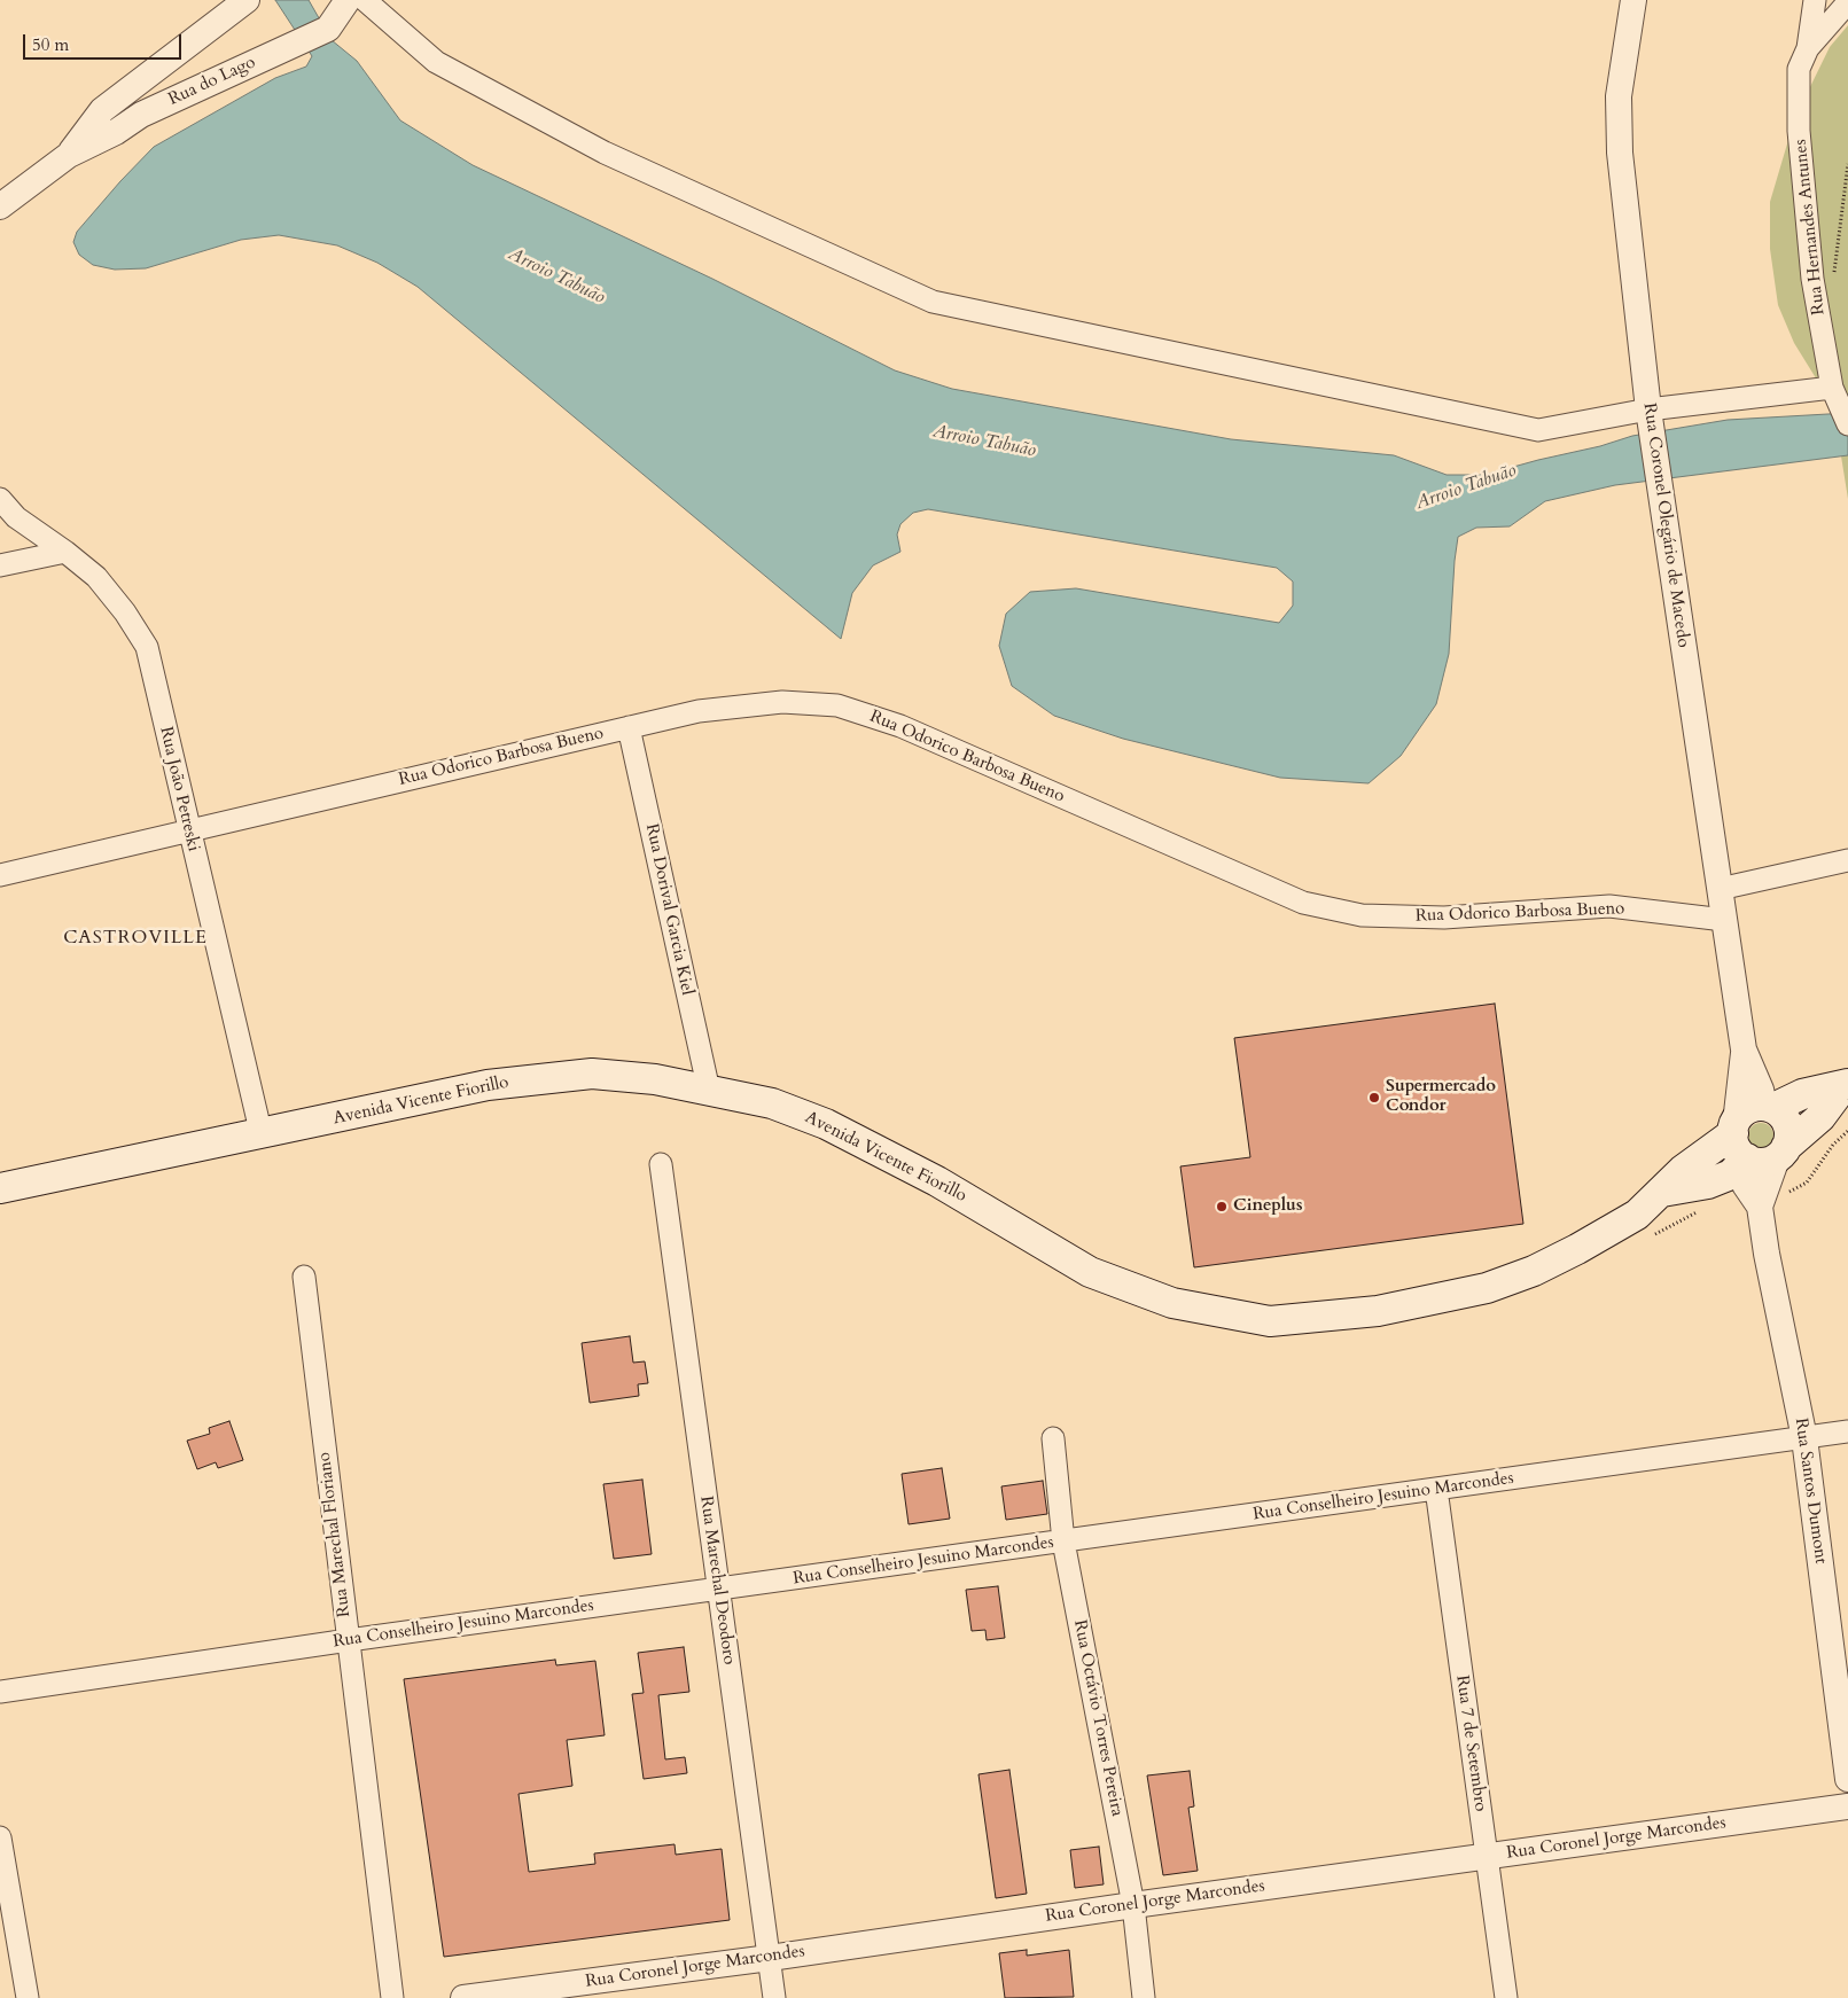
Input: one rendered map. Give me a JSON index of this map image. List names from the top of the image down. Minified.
{"streets":{"main road":["Avenida Vicente Fiorillo"],"street":["Rua do Lago","Rua Hernandes Antunes","Rua Coronel Olegário de Macedo","Rua Odorico Barbosa Bueno","Rua João Petreski","Rua Dorival Garcia Kiel","Rua Santos Dumont","Rua Conselheiro Jesuino Marcondes","Rua Marechal Floriano","Rua Marechal Deodoro","Rua Octávio Torres Pereira","Rua 7 de Setembro","Rua Coronel Jorge Marcondes"]},"crossings":[["Rua Coronel Olegário de Macedo","Rua Odorico Barbosa Bueno"],["Rua Odorico Barbosa Bueno","Rua João Petreski"],["Rua Odorico Barbosa Bueno","Rua Dorival Garcia Kiel"],["Rua João Petreski","Avenida Vicente Fiorillo"],["Rua Dorival Garcia Kiel","Avenida Vicente Fiorillo"],["Avenida Vicente Fiorillo","Rua Santos Dumont"],["Rua Santos Dumont","Rua Conselheiro Jesuino Marcondes"],["Rua Conselheiro Jesuino Marcondes","Rua Marechal Floriano"],["Rua Conselheiro Jesuino Marcondes","Rua Marechal Deodoro"],["Rua Conselheiro Jesuino Marcondes","Rua Octávio Torres Pereira"],["Rua Conselheiro Jesuino Marcondes","Rua 7 de Setembro"],["Rua Marechal Deodoro","Rua Coronel Jorge Marcondes"],["Rua Octávio Torres Pereira","Rua Coronel Jorge Marcondes"],["Rua 7 de Setembro","Rua Coronel Jorge Marcondes"]],"districts":["CASTROVILLE"],"water":["Arroio Tabuão"],"places":["Supermercado Condor","Cineplus"],"scale_bar":"50 m"}
